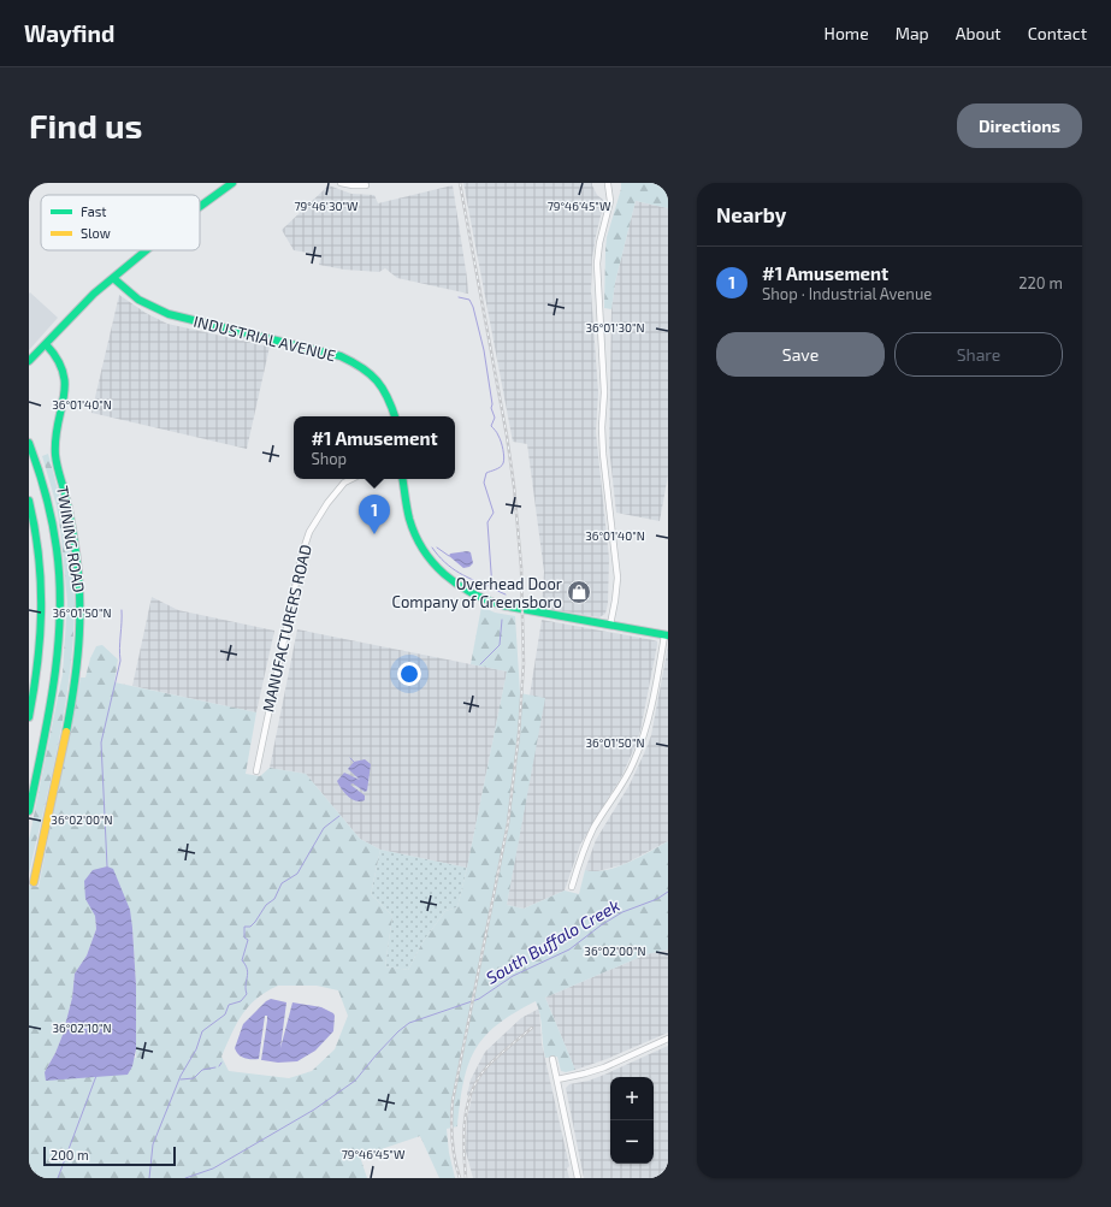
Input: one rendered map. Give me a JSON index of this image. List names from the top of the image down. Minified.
{"streets":{"main road":["INDUSTRIAL AVENUE","TWINING ROAD"],"street":["MANUFACTURERS ROAD"]},"water":["South Buffalo Creek"],"places":{"shop":["Overhead Door Company of Greensboro"]},"legend":["Fast","Slow"],"scale_bar":"200 m","page":{"header":"Wayfind","nav":["Home","Map","About","Contact"],"buttons":["Directions",["Save","Share"]],"title":"Find us","heading":"Nearby","list":[{"mark":"1","name":"#1 Amusement","note":"Shop · Industrial Avenue","value":"220 m"}],"popup":["#1 Amusement","Shop"],"pins":"1","map_buttons":["+","−"],"scale":"200 m"},"coordinates":["79°46'30\"W","79°46'45\"W","36°01'30\"N","36°01'40\"N","36°01'50\"N","36°02'00\"N","36°02'10\"N"]}
